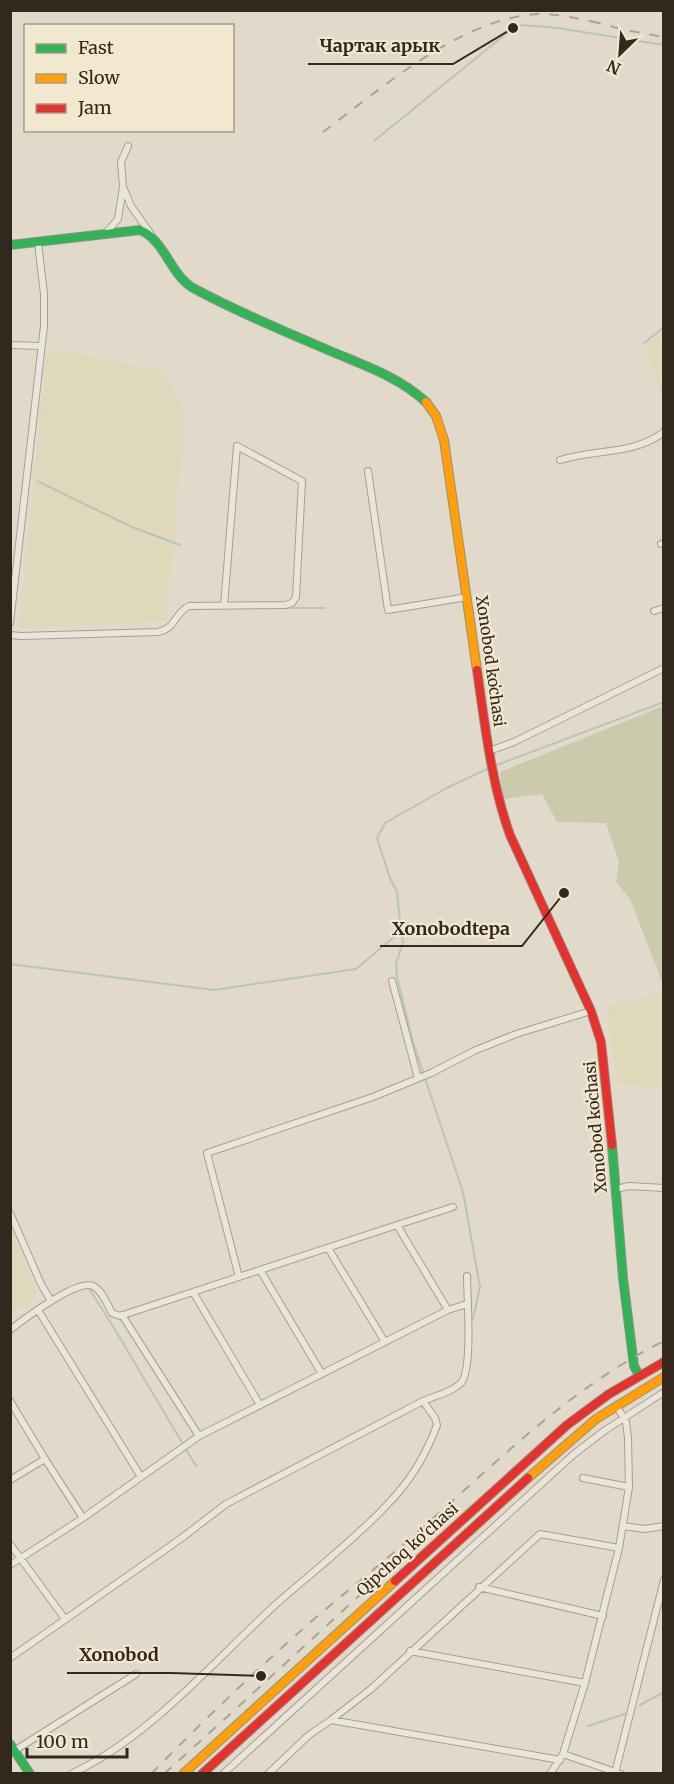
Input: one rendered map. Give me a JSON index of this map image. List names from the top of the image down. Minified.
{"streets":{"main road":["Xonobod koʻchasi","Qipchoq ko'chasi"]},"crossings":[["Xonobod koʻchasi","Qipchoq ko'chasi"]],"places":["Чартак арык","Xonobodtepa","Xonobod"],"legend":["Fast","Slow","Jam"],"scale_bar":"100 m","north":"bottom left"}
